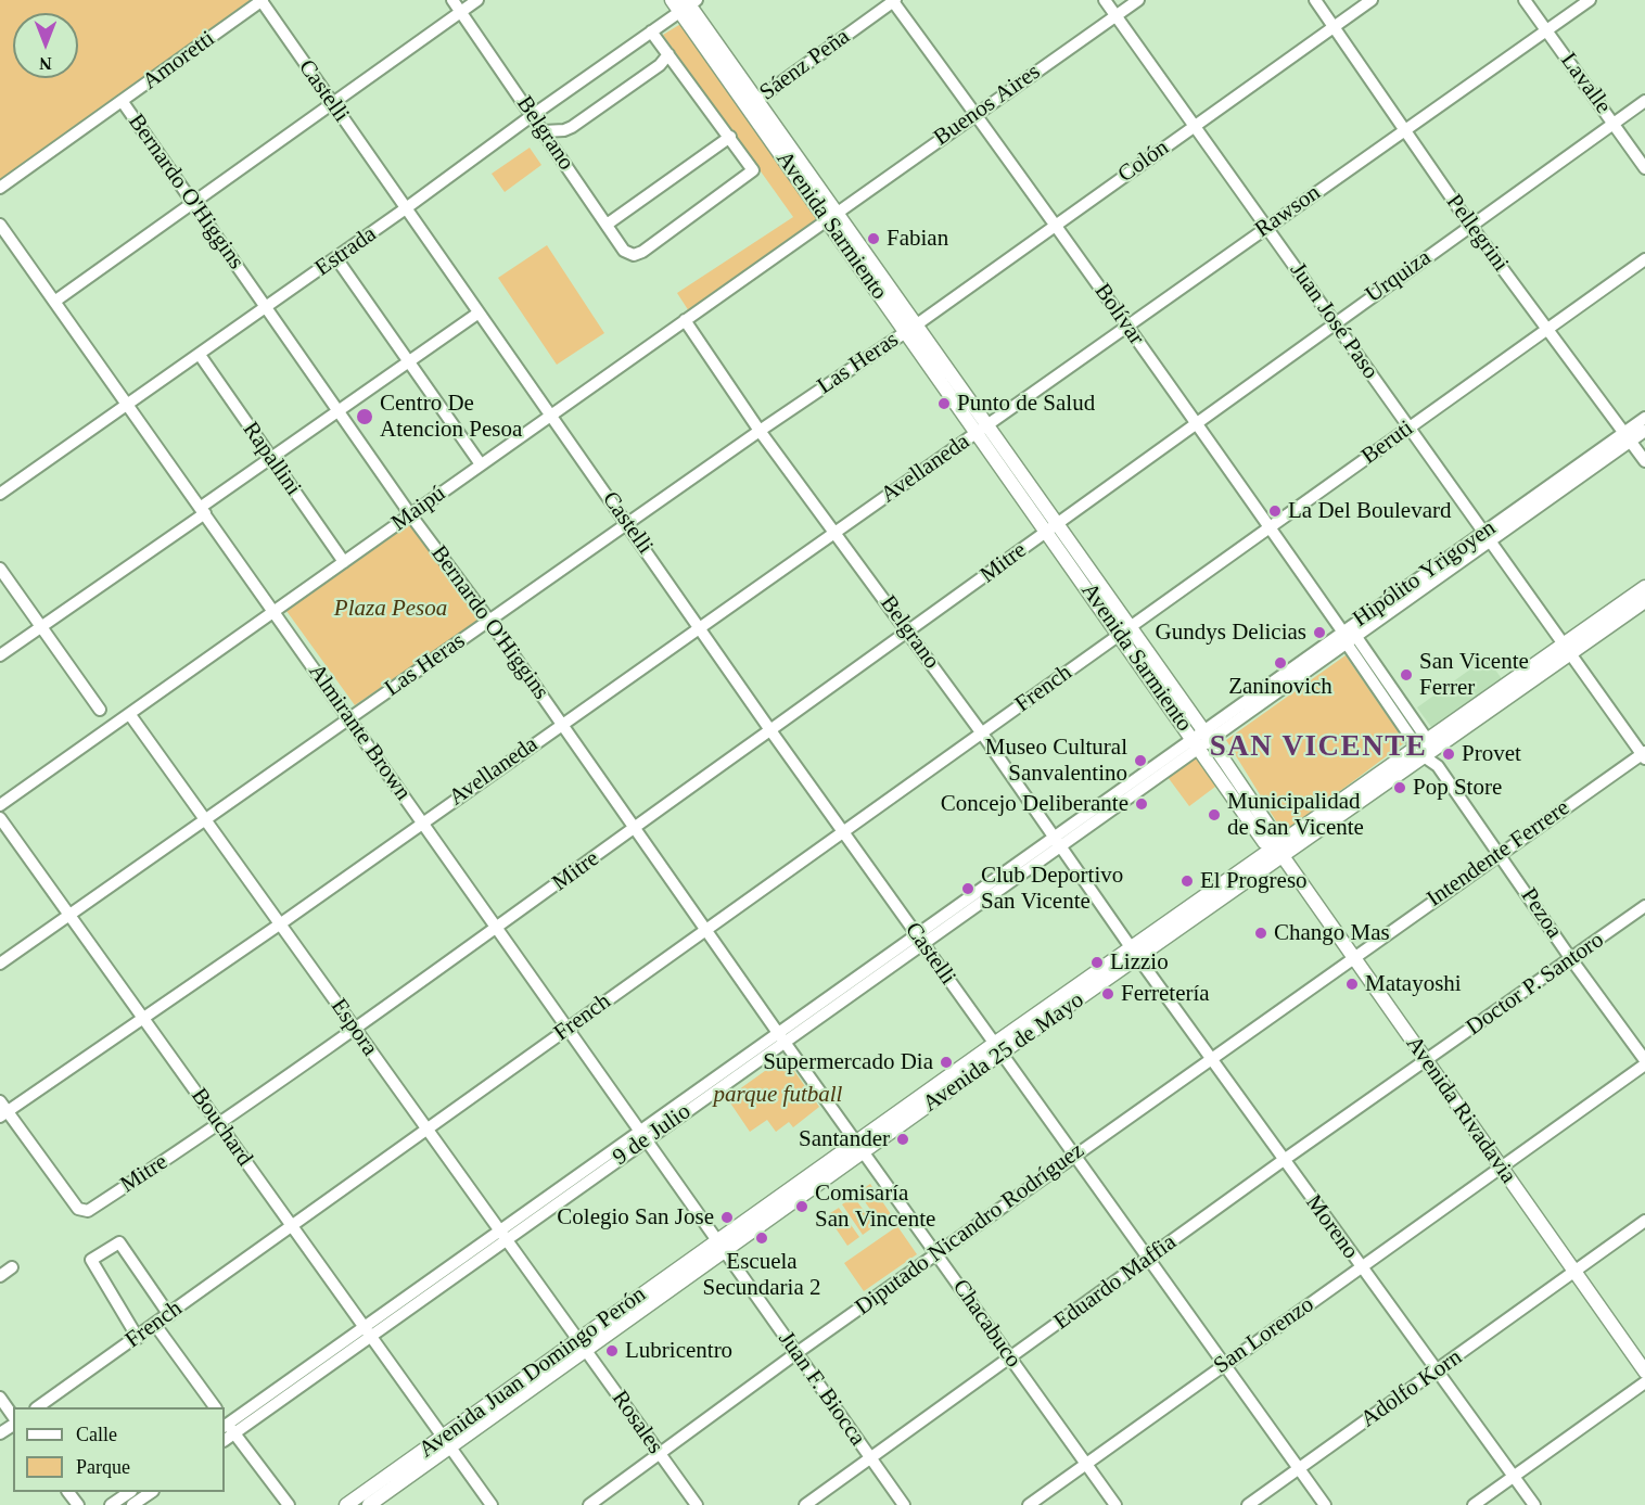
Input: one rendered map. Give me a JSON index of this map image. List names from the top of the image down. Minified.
{"streets":{"main road":["Avenida Sarmiento","Avenida 25 de Mayo","Avenida Rivadavia","Avenida Juan Domingo Perón"],"street":["Amoretti","Sáenz Peña","Lavalle","Castelli","Buenos Aires","Belgrano","Colón","Bernardo O'Higgins","Rawson","Pellegrini","Estrada","Urquiza","Bolívar","Juan José Paso","Las Heras","Beruti","Rapallini","Avellaneda","Maipú","Mitre","Hipólito Yrigoyen","French","Almirante Brown","Intendente Ferrere","Pezoa","Doctor P. Santoro","Espora","Bouchard","9 de Julio","Moreno","Diputado Nicandro Rodríguez","Eduardo Maffia","Chacabuco","San Lorenzo","Juan F. Biocca","Adolfo Korn","Rosales"]},"crossings":[["Amoretti","Castelli"],["Amoretti","Bernardo O'Higgins"],["Sáenz Peña","Avenida Sarmiento"],["Sáenz Peña","Bolívar"],["Lavalle","Rawson"],["Lavalle","Urquiza"],["Castelli","Estrada"],["Castelli","Las Heras"],["Castelli","Avellaneda"],["Castelli","Maipú"],["Castelli","Mitre"],["Castelli","French"],["Castelli","Avenida 25 de Mayo"],["Castelli","9 de Julio"],["Castelli","Diputado Nicandro Rodríguez"],["Castelli","Eduardo Maffia"],["Castelli","San Lorenzo"],["Castelli","Adolfo Korn"],["Buenos Aires","Avenida Sarmiento"],["Buenos Aires","Bolívar"],["Buenos Aires","Juan José Paso"],["Buenos Aires","Maipú"],["Belgrano","Estrada"],["Belgrano","Las Heras"],["Belgrano","Avellaneda"],["Belgrano","Maipú"],["Belgrano","Mitre"],["Belgrano","French"],["Belgrano","Avenida 25 de Mayo"],["Belgrano","9 de Julio"],["Belgrano","Moreno"],["Colón","Avenida Sarmiento"],["Colón","Pellegrini"],["Colón","Bolívar"],["Colón","Juan José Paso"],["Colón","Las Heras"],["Bernardo O'Higgins","Estrada"],["Bernardo O'Higgins","Las Heras"],["Bernardo O'Higgins","Avellaneda"],["Bernardo O'Higgins","Maipú"],["Bernardo O'Higgins","Mitre"],["Bernardo O'Higgins","French"],["Bernardo O'Higgins","Avenida 25 de Mayo"],["Bernardo O'Higgins","9 de Julio"],["Bernardo O'Higgins","Chacabuco"],["Rawson","Avenida Sarmiento"],["Rawson","Pellegrini"],["Rawson","Bolívar"],["Rawson","Juan José Paso"],["Rawson","Avellaneda"],["Avenida Sarmiento","Estrada"],["Avenida Sarmiento","Urquiza"],["Avenida Sarmiento","Las Heras"],["Avenida Sarmiento","Beruti"],["Avenida Sarmiento","Avellaneda"],["Avenida Sarmiento","Maipú"],["Avenida Sarmiento","Mitre"],["Avenida Sarmiento","Hipólito Yrigoyen"],["Avenida Sarmiento","French"],["Avenida Sarmiento","Avenida 25 de Mayo"],["Avenida Sarmiento","Avenida Rivadavia"],["Avenida Sarmiento","9 de Julio"],["Pellegrini","Urquiza"],["Pellegrini","Beruti"],["Pellegrini","Hipólito Yrigoyen"],["Estrada","Rapallini"],["Estrada","Almirante Brown"],["Urquiza","Bolívar"],["Urquiza","Juan José Paso"],["Urquiza","Mitre"],["Bolívar","Beruti"],["Bolívar","Hipólito Yrigoyen"],["Bolívar","Pezoa"],["Bolívar","Avenida 25 de Mayo"],["Juan José Paso","Beruti"],["Juan José Paso","Hipólito Yrigoyen"],["Juan José Paso","Intendente Ferrere"],["Juan José Paso","Avenida 25 de Mayo"],["Las Heras","Almirante Brown"],["Las Heras","Espora"],["Las Heras","Bouchard"],["Beruti","French"],["Rapallini","Maipú"],["Avellaneda","Mitre"],["Avellaneda","Almirante Brown"],["Avellaneda","Espora"],["Avellaneda","Bouchard"],["Maipú","Almirante Brown"],["Maipú","Espora"],["Mitre","Almirante Brown"],["Mitre","Espora"],["Mitre","Bouchard"],["Hipólito Yrigoyen","9 de Julio"],["French","Almirante Brown"],["French","Espora"],["French","Bouchard"],["Almirante Brown","Avenida 25 de Mayo"],["Almirante Brown","9 de Julio"],["Almirante Brown","Avenida Juan Domingo Perón"],["Almirante Brown","Juan F. Biocca"],["Intendente Ferrere","Pezoa"],["Intendente Ferrere","Avenida Rivadavia"],["Intendente Ferrere","Diputado Nicandro Rodríguez"],["Pezoa","Doctor P. Santoro"],["Pezoa","San Lorenzo"],["Doctor P. Santoro","Avenida Rivadavia"],["Doctor P. Santoro","Eduardo Maffia"],["Espora","9 de Julio"],["Espora","Avenida Juan Domingo Perón"],["Espora","Rosales"],["Avenida 25 de Mayo","Avenida Rivadavia"],["Avenida 25 de Mayo","Moreno"],["Avenida 25 de Mayo","Chacabuco"],["Avenida 25 de Mayo","Avenida Juan Domingo Perón"],["Avenida 25 de Mayo","Juan F. Biocca"],["Avenida Rivadavia","Diputado Nicandro Rodríguez"],["Avenida Rivadavia","Eduardo Maffia"],["Avenida Rivadavia","San Lorenzo"],["Avenida Rivadavia","Adolfo Korn"],["Bouchard","9 de Julio"],["Bouchard","Avenida Juan Domingo Perón"],["Moreno","Diputado Nicandro Rodríguez"],["Moreno","Eduardo Maffia"],["Moreno","San Lorenzo"],["Moreno","Adolfo Korn"],["Diputado Nicandro Rodríguez","Chacabuco"],["Diputado Nicandro Rodríguez","Juan F. Biocca"],["Diputado Nicandro Rodríguez","Rosales"],["Eduardo Maffia","Chacabuco"],["Eduardo Maffia","Juan F. Biocca"],["Chacabuco","San Lorenzo"],["Avenida Juan Domingo Perón","Juan F. Biocca"],["Avenida Juan Domingo Perón","Rosales"]],"districts":["SAN VICENTE"],"parks":["Plaza Pesoa","parque futball"],"places":["Fabian","Punto de Salud","Centro De Atencion Pesoa","La Del Boulevard","Gundys Delicias","Zaninovich","San Vicente Ferrer","Provet","Museo Cultural Sanvalentino","Pop Store","Concejo Deliberante","Municipalidad de San Vicente","El Progreso","Club Deportivo San Vicente","Chango Mas","Lizzio","Matayoshi","Ferretería","Supermercado Dia","Santander","Comisaría San Vincente","Colegio San Jose","Escuela Secundaria 2","Lubricentro"],"legend":["Calle","Parque"],"north":"bottom"}
